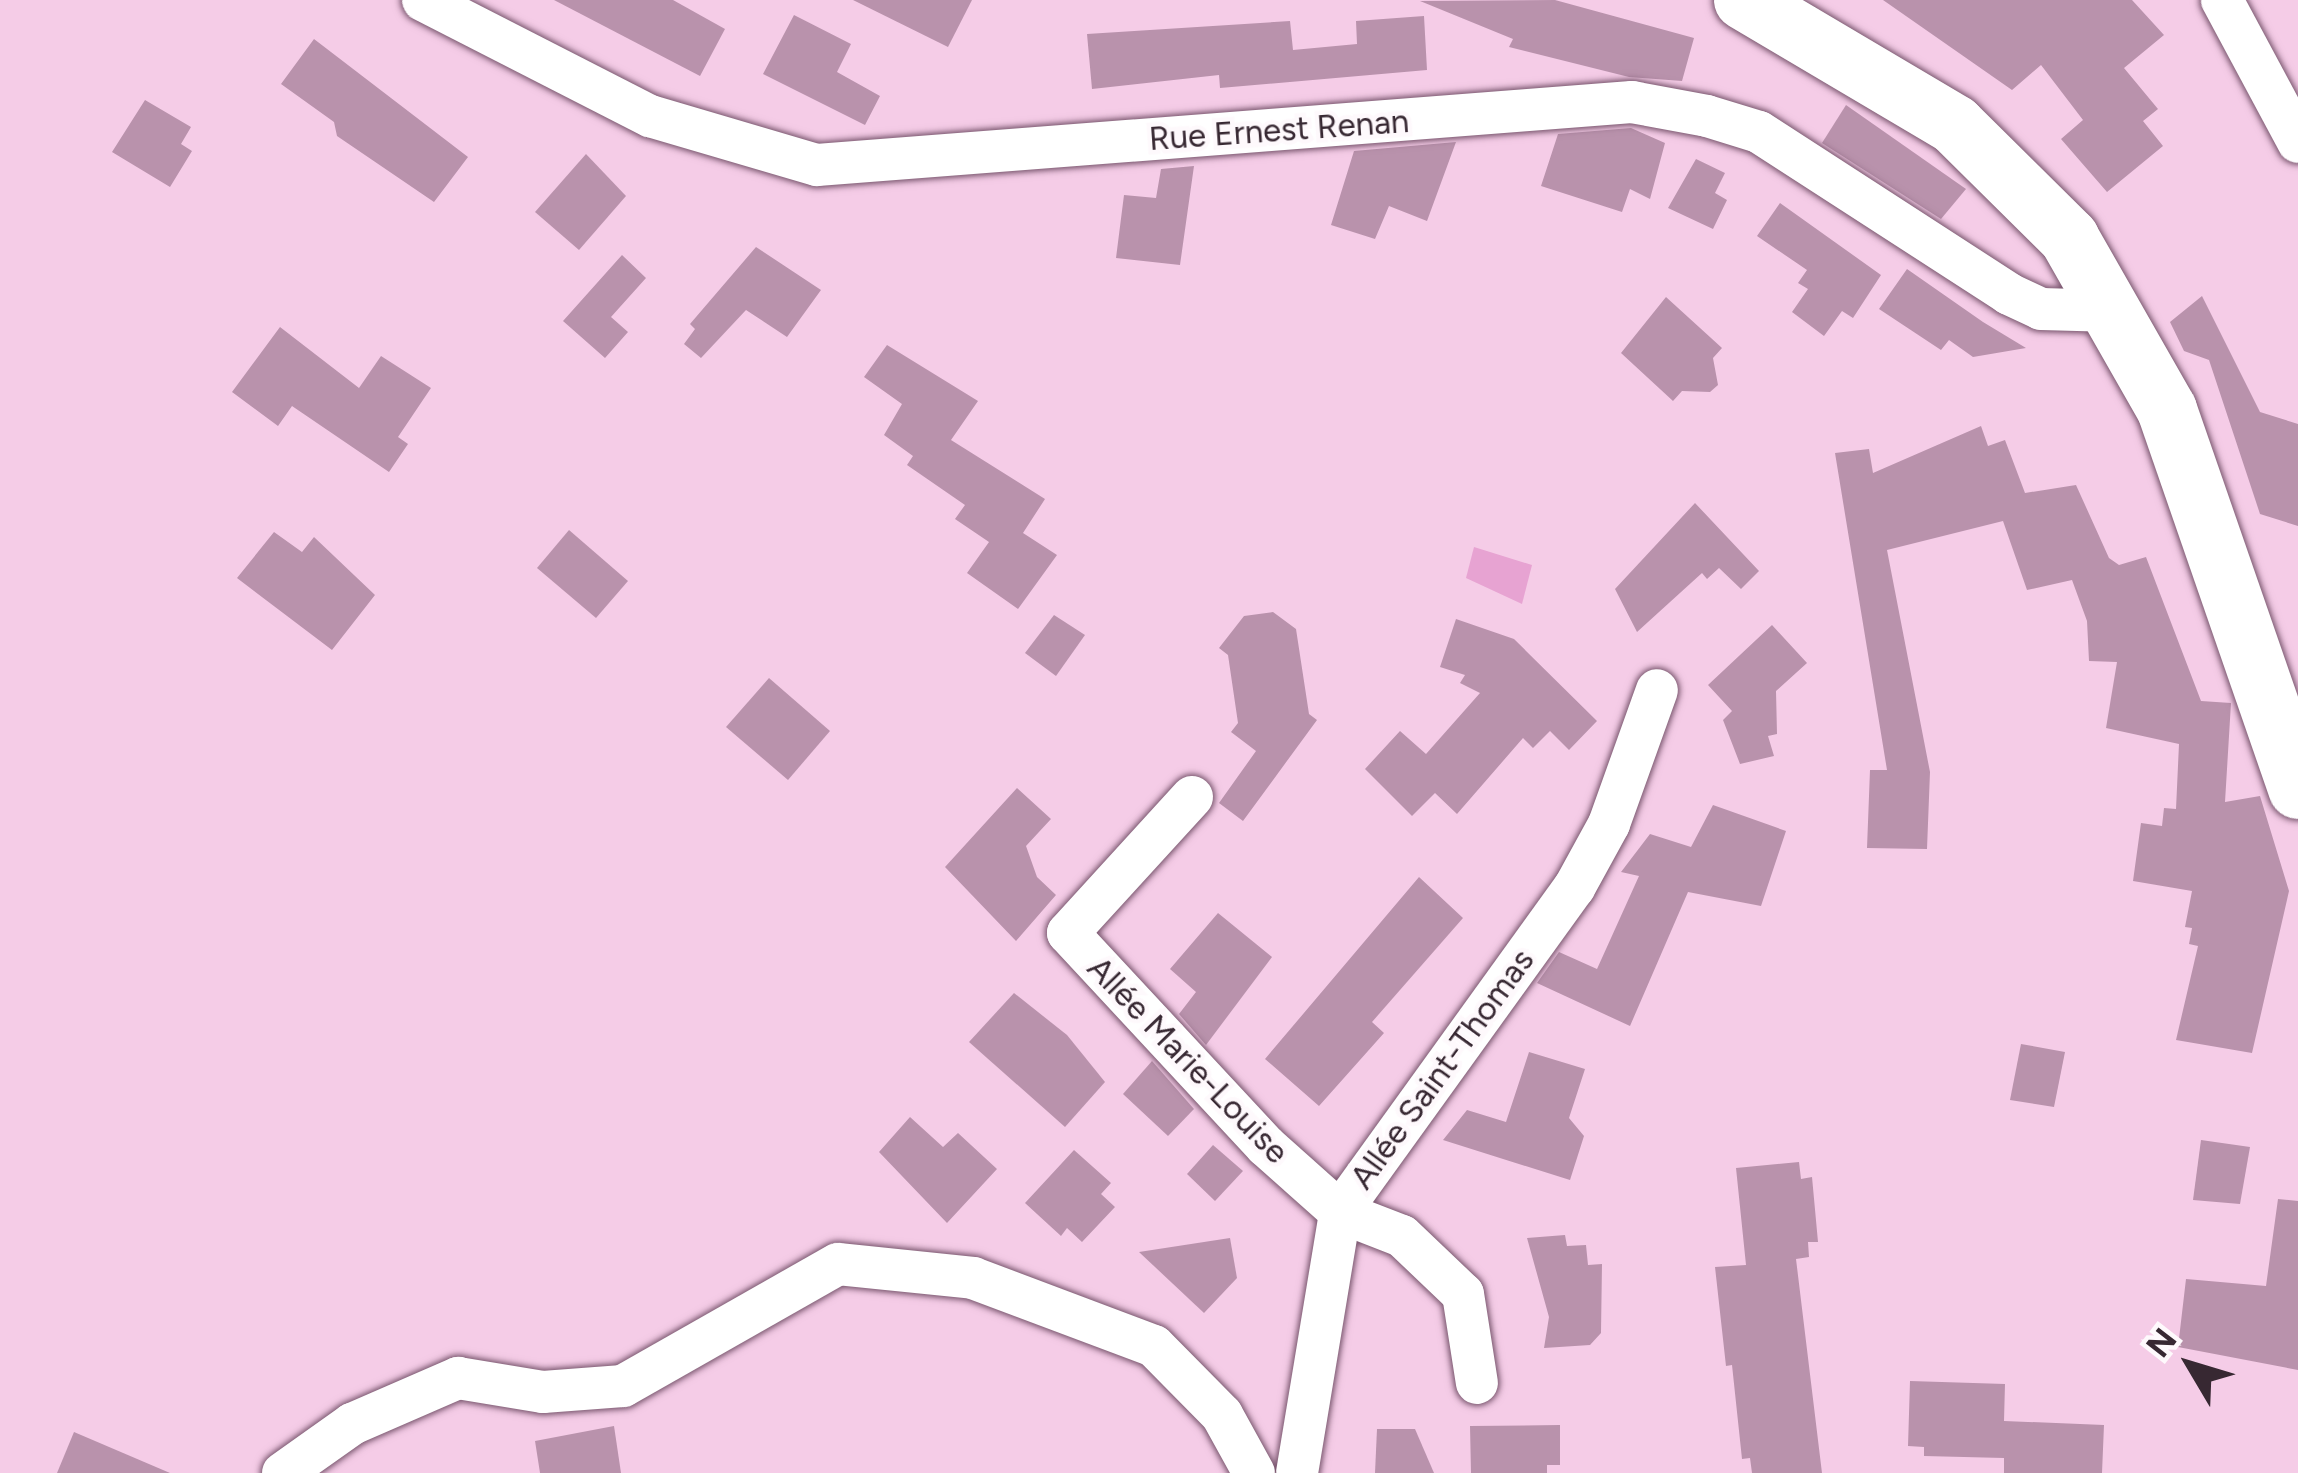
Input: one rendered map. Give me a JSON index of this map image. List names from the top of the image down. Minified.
{"streets":{"street":["Rue Ernest Renan","Allée Marie-Louise","Allée Saint-Thomas"]},"crossings":[["Allée Marie-Louise","Allée Saint-Thomas"]],"north":"top left"}
